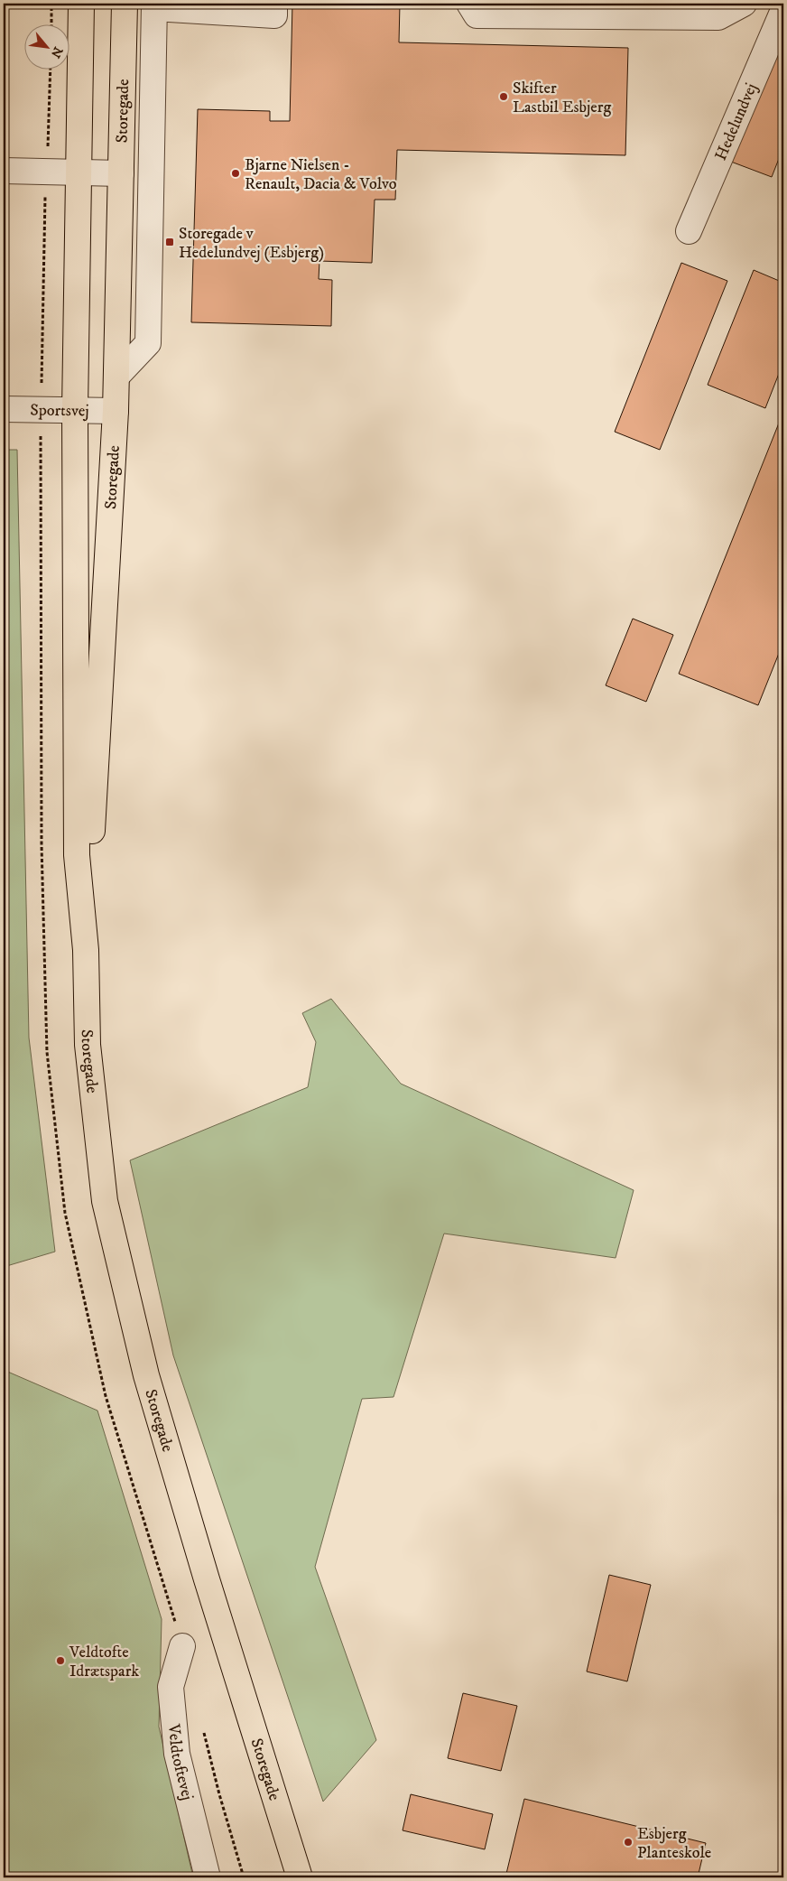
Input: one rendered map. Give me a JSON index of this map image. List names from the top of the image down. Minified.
{"streets":{"main road":["Storegade"],"street":["Hedelundvej","Sportsvej","Veldtoftevej"]},"crossings":[["Storegade","Sportsvej"]],"places":{"other":["Skifter Lastbil Esbjerg","Bjarne Nielsen - Renault, Dacia & Volvo","Veldtofte Idrætspark","Esbjerg Planteskole"],"transit":["Storegade v Hedelundvej (Esbjerg)"]},"north":"bottom right"}
